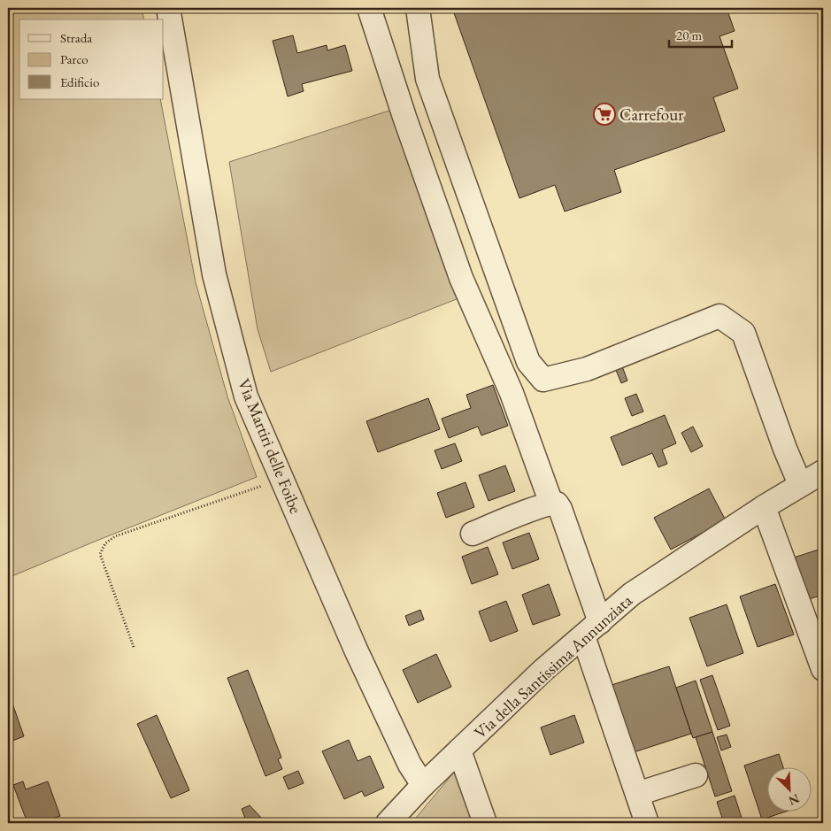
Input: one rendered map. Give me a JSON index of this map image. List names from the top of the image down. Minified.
{"streets":{"street":["Via Martiri delle Foibe","Via della Santissima Annunziata"]},"crossings":[["Via Martiri delle Foibe","Via della Santissima Annunziata"]],"places":{"supermarket":["Carrefour"]},"legend":["Strada","Parco","Edificio"],"scale_bar":"20 m","north":"bottom right"}
